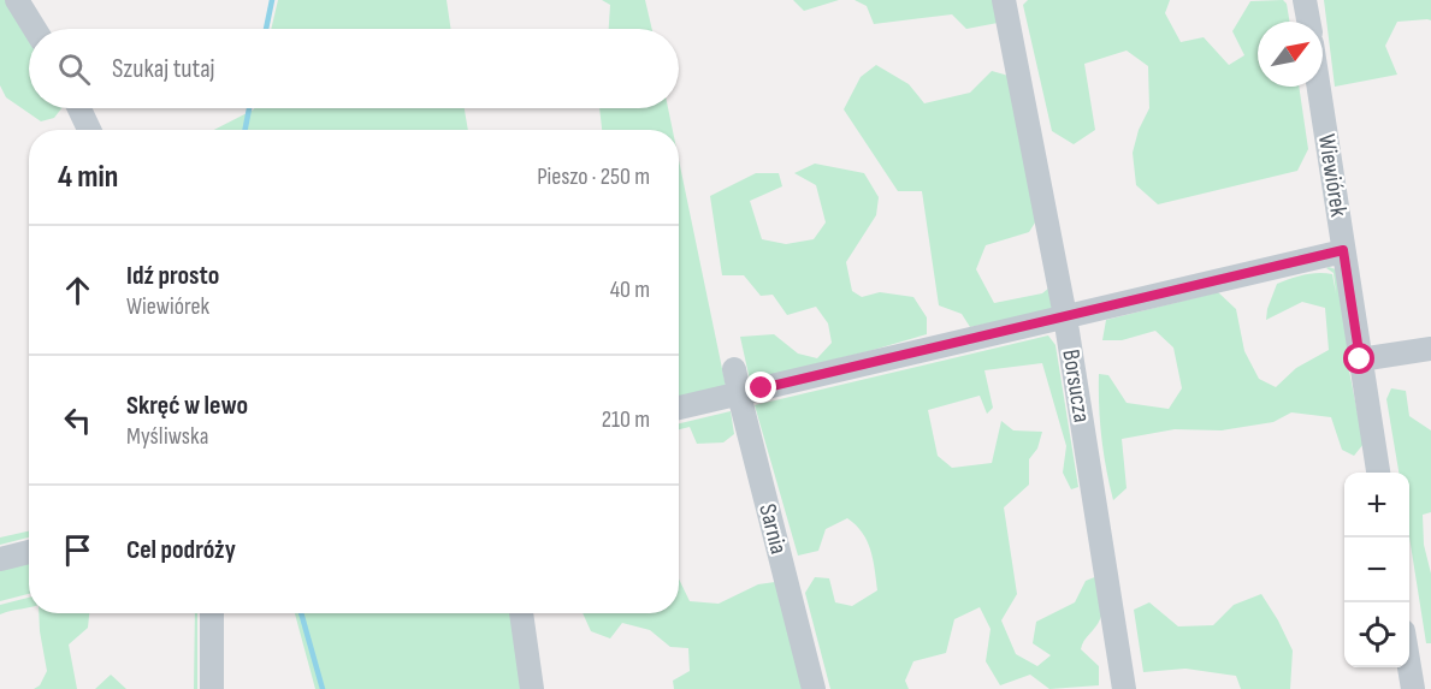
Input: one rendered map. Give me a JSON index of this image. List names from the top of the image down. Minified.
{"streets":{"street":["Wiewiórek","Borsucza","Sarnia"]},"north":"top right","page":{"search":"Szukaj tutaj","heading":["4 min","Pieszo · 250 m"],"list":[["Idź prosto","Wiewiórek","40 m"],["Skręć w lewo","Myśliwska","210 m"],"Cel podróży"],"map_buttons":["+","−"]}}
